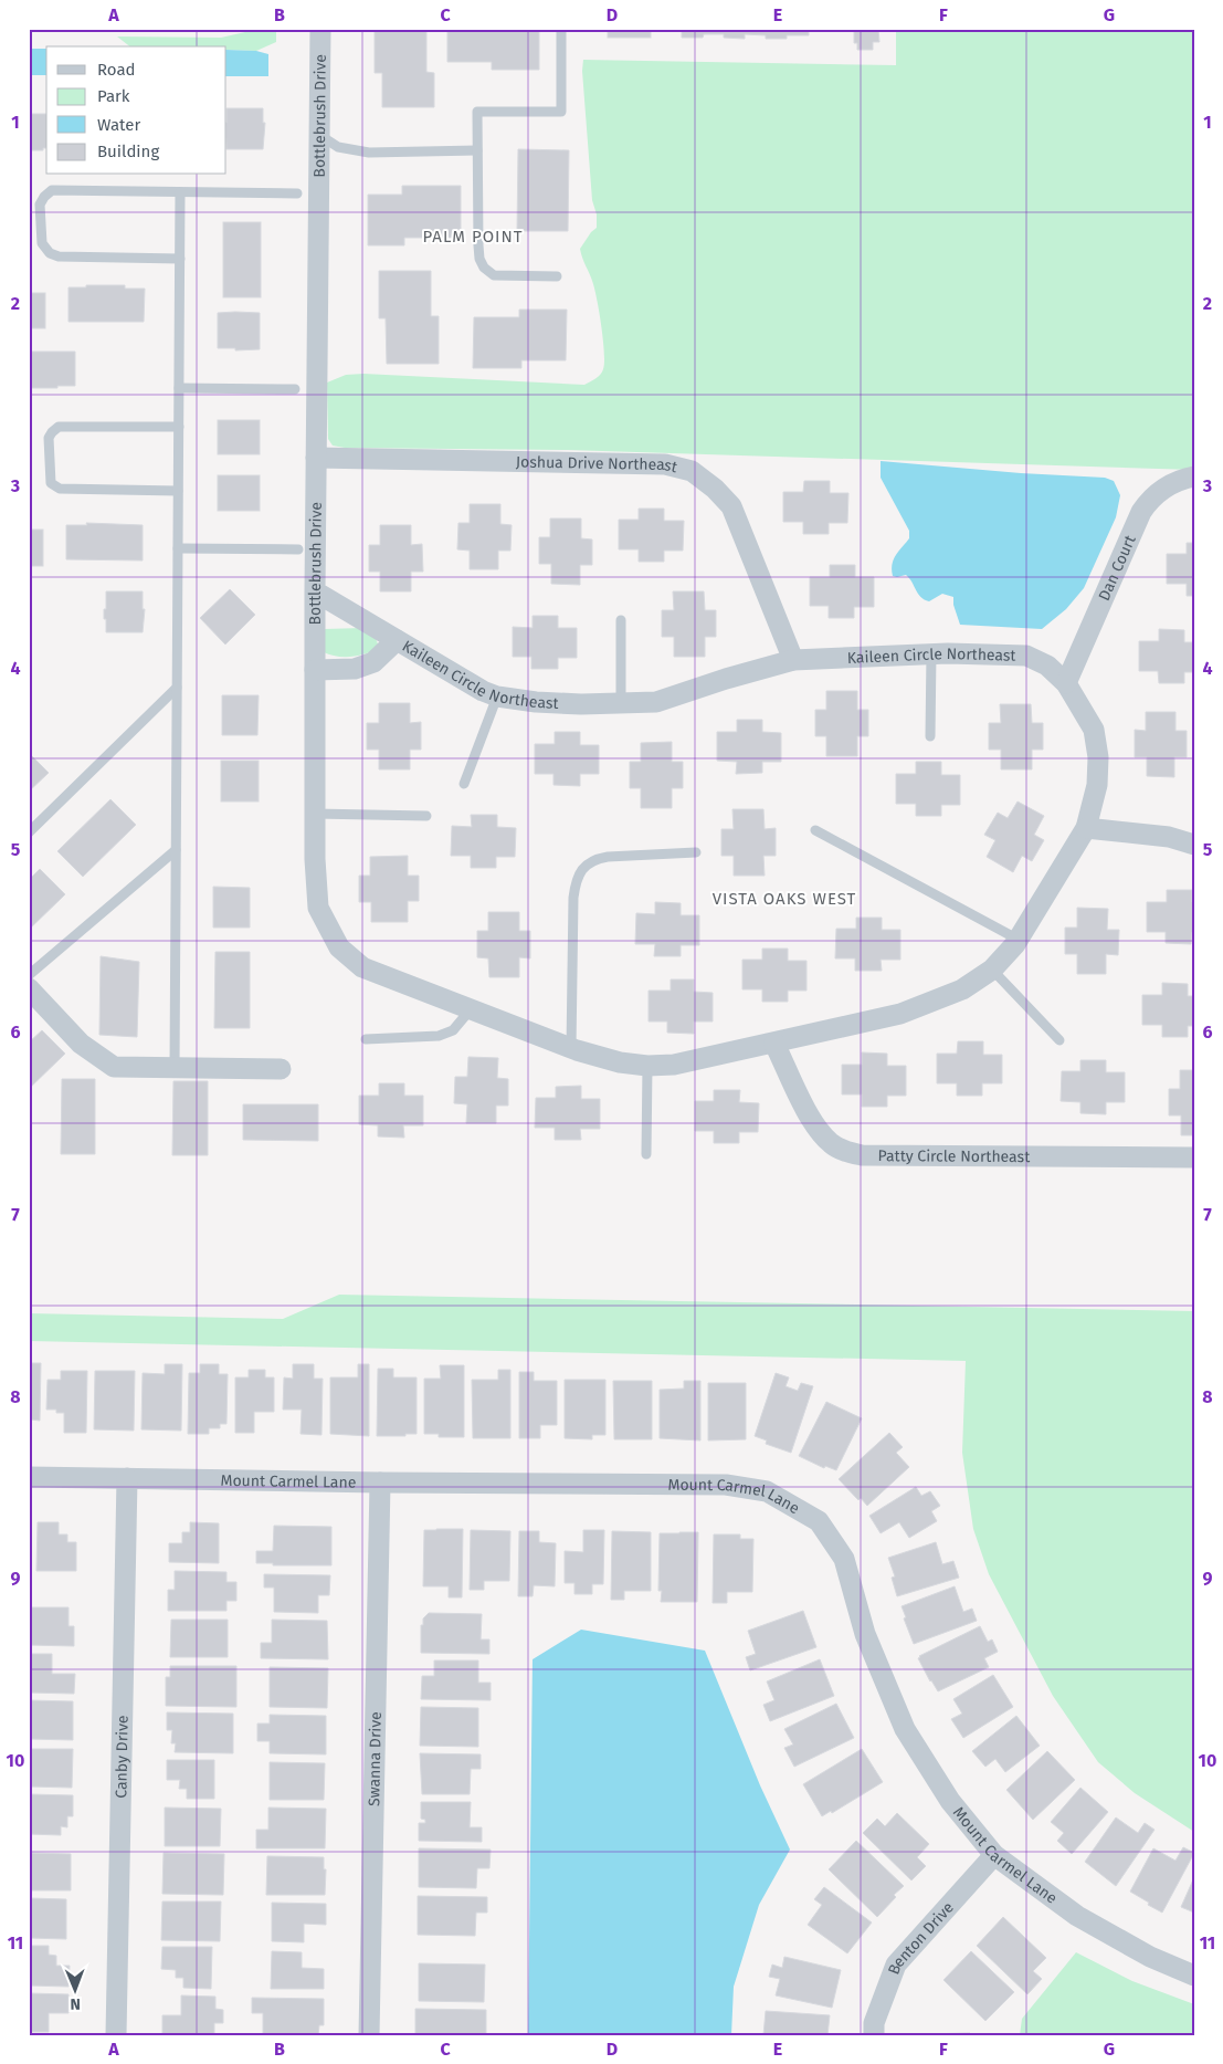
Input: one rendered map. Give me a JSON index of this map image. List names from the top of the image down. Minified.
{"streets":{"street":["Bottlebrush Drive","Joshua Drive Northeast","Dan Court","Kaileen Circle Northeast","Patty Circle Northeast","Mount Carmel Lane","Canby Drive","Swanna Drive","Benton Drive"]},"crossings":[["Bottlebrush Drive","Joshua Drive Northeast"],["Bottlebrush Drive","Kaileen Circle Northeast"],["Joshua Drive Northeast","Kaileen Circle Northeast"],["Dan Court","Kaileen Circle Northeast"],["Kaileen Circle Northeast","Patty Circle Northeast"],["Mount Carmel Lane","Canby Drive"],["Mount Carmel Lane","Swanna Drive"],["Mount Carmel Lane","Benton Drive"]],"districts":["PALM POINT","VISTA OAKS WEST"],"legend":["Road","Park","Water","Building"],"north":"bottom","grid":{"columns":["A","B","C","D","E","F","G"],"rows":["1","2","3","4","5","6","7","8","9","10","11"]}}
